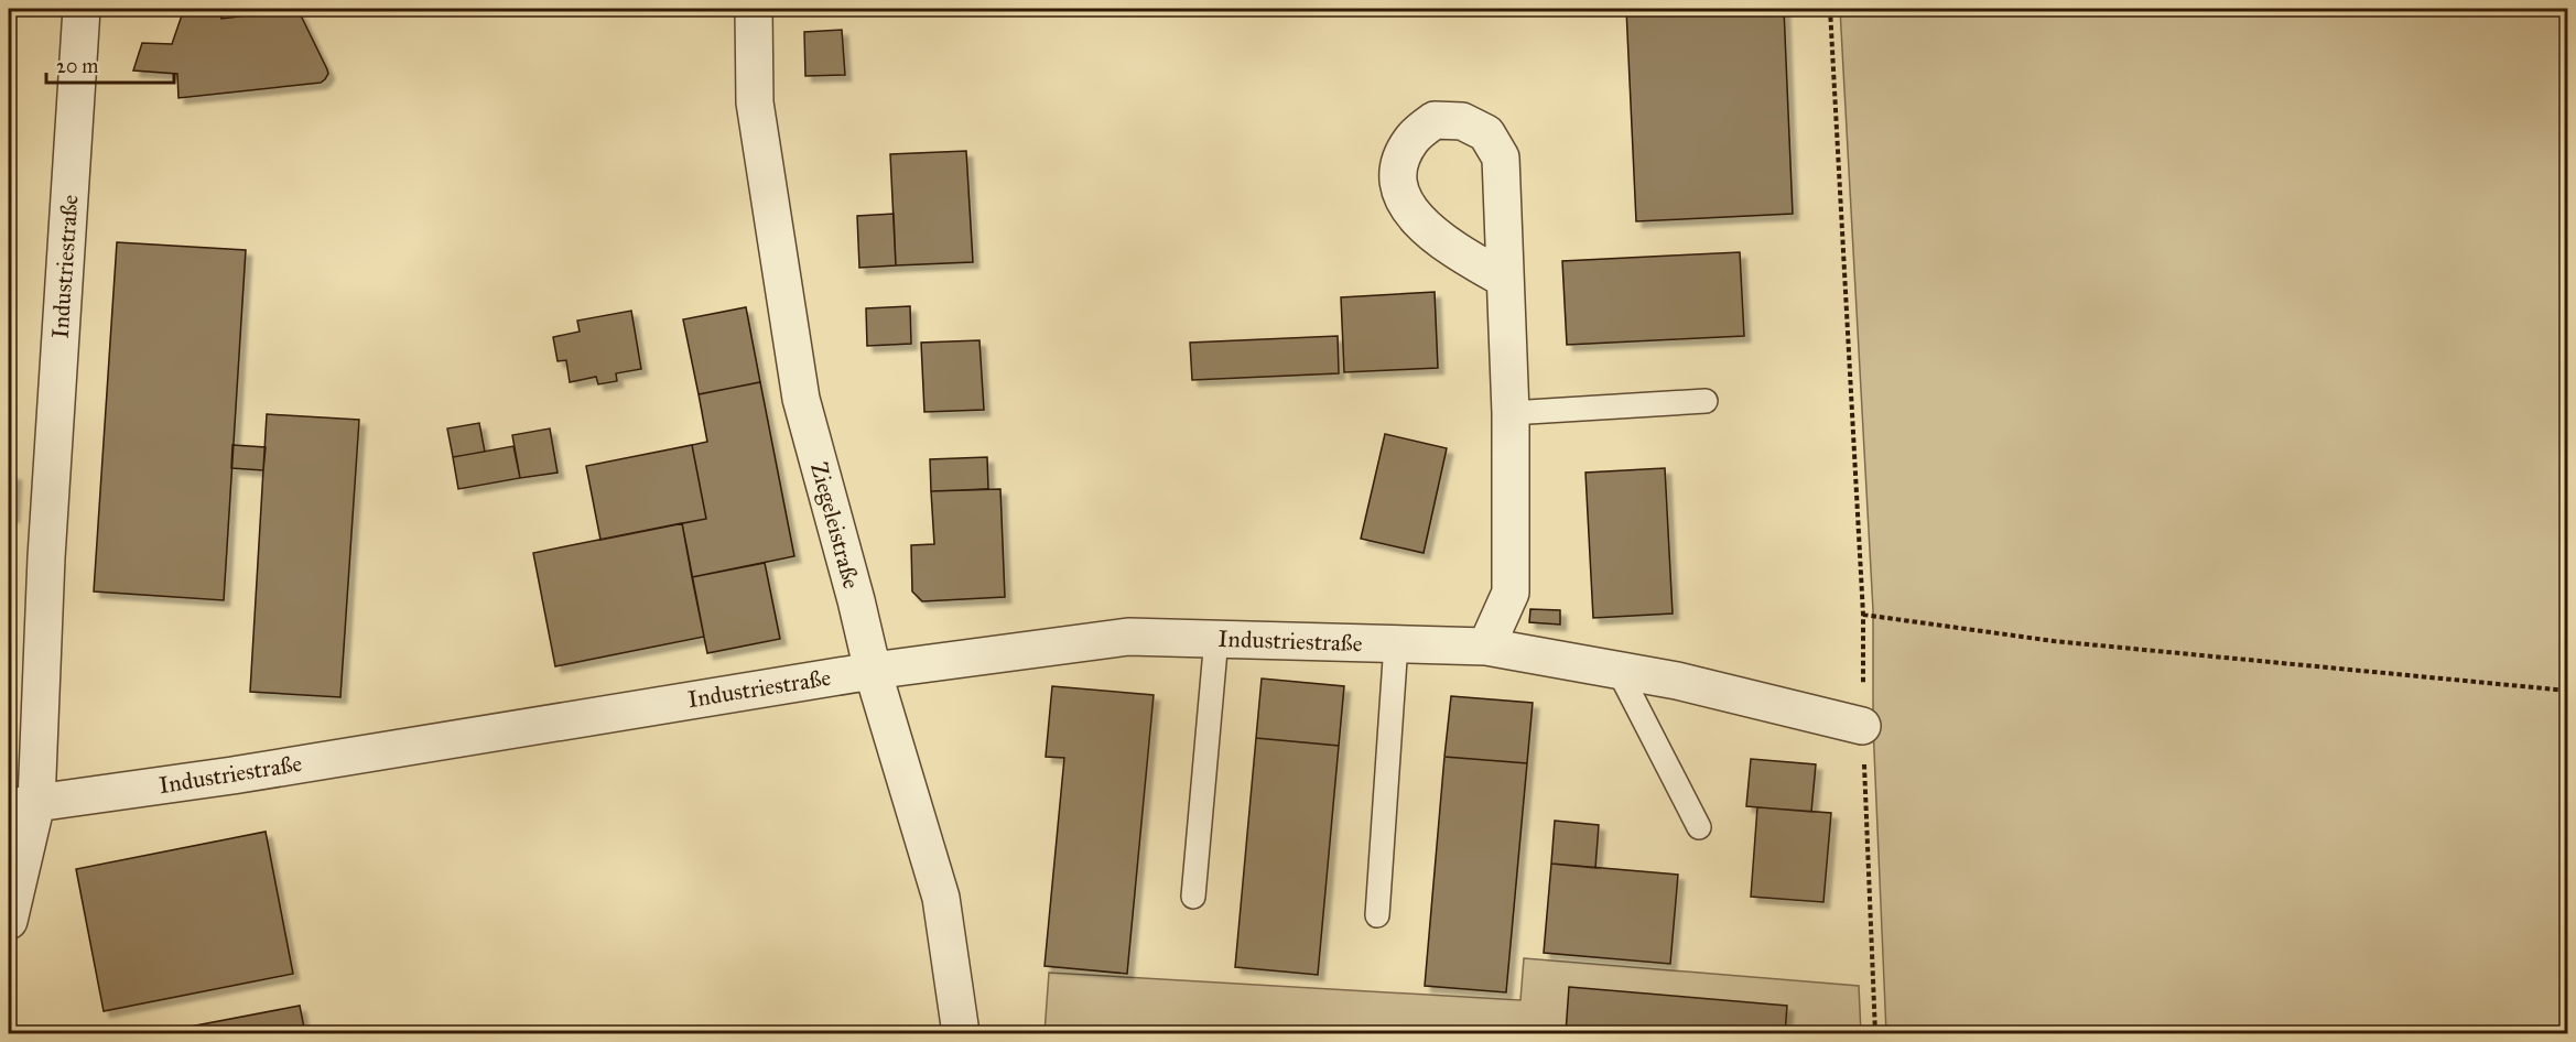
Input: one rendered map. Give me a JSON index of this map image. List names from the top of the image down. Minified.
{"streets":{"street":["Industriestraße","Ziegeleistraße"]},"crossings":[["Industriestraße","Ziegeleistraße"]],"scale_bar":"20 m"}
